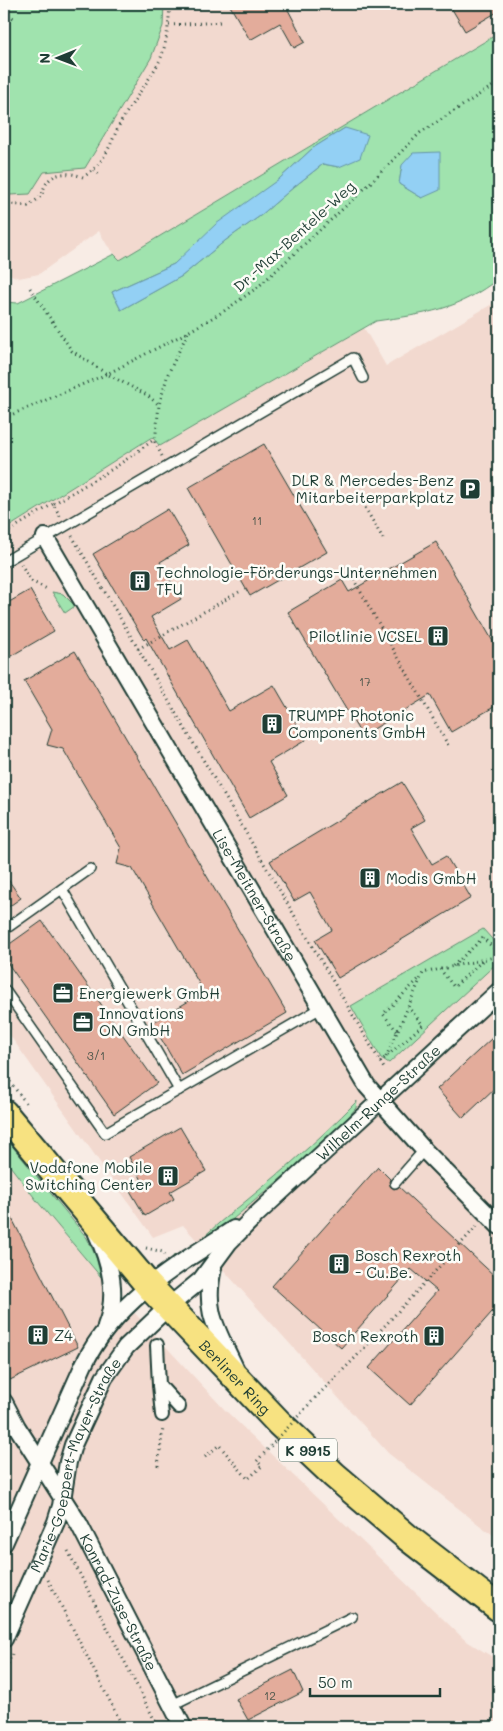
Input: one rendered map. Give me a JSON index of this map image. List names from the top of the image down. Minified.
{"streets":{"main road":["Berliner Ring","K 9915"],"street":["Lise-Meitner-Straße","Wilhelm-Runge-Straße","Marie-Goeppert-Mayer-Straße","Konrad-Zuse-Straße"],"path":["Dr.-Max-Bentele-Weg"]},"crossings":[["Lise-Meitner-Straße","Wilhelm-Runge-Straße"],["Wilhelm-Runge-Straße","Berliner Ring"],["Wilhelm-Runge-Straße","Marie-Goeppert-Mayer-Straße"],["Berliner Ring","Marie-Goeppert-Mayer-Straße"],["Marie-Goeppert-Mayer-Straße","Konrad-Zuse-Straße"]],"places":{"parking":["DLR & Mercedes-Benz Mitarbeiterparkplatz"],"building":["Technologie-Förderungs-Unternehmen TFU","Pilotlinie VCSEL","TRUMPF Photonic Components GmbH","Modis GmbH","Vodafone Mobile Switching Center","Bosch Rexroth - Cu.Be.","Z4","Bosch Rexroth"],"office":["Energiewerk GmbH","Innovations ON GmbH"]},"house_numbers":["11","17","3/1","12"],"scale_bar":"50 m","north":"left"}
